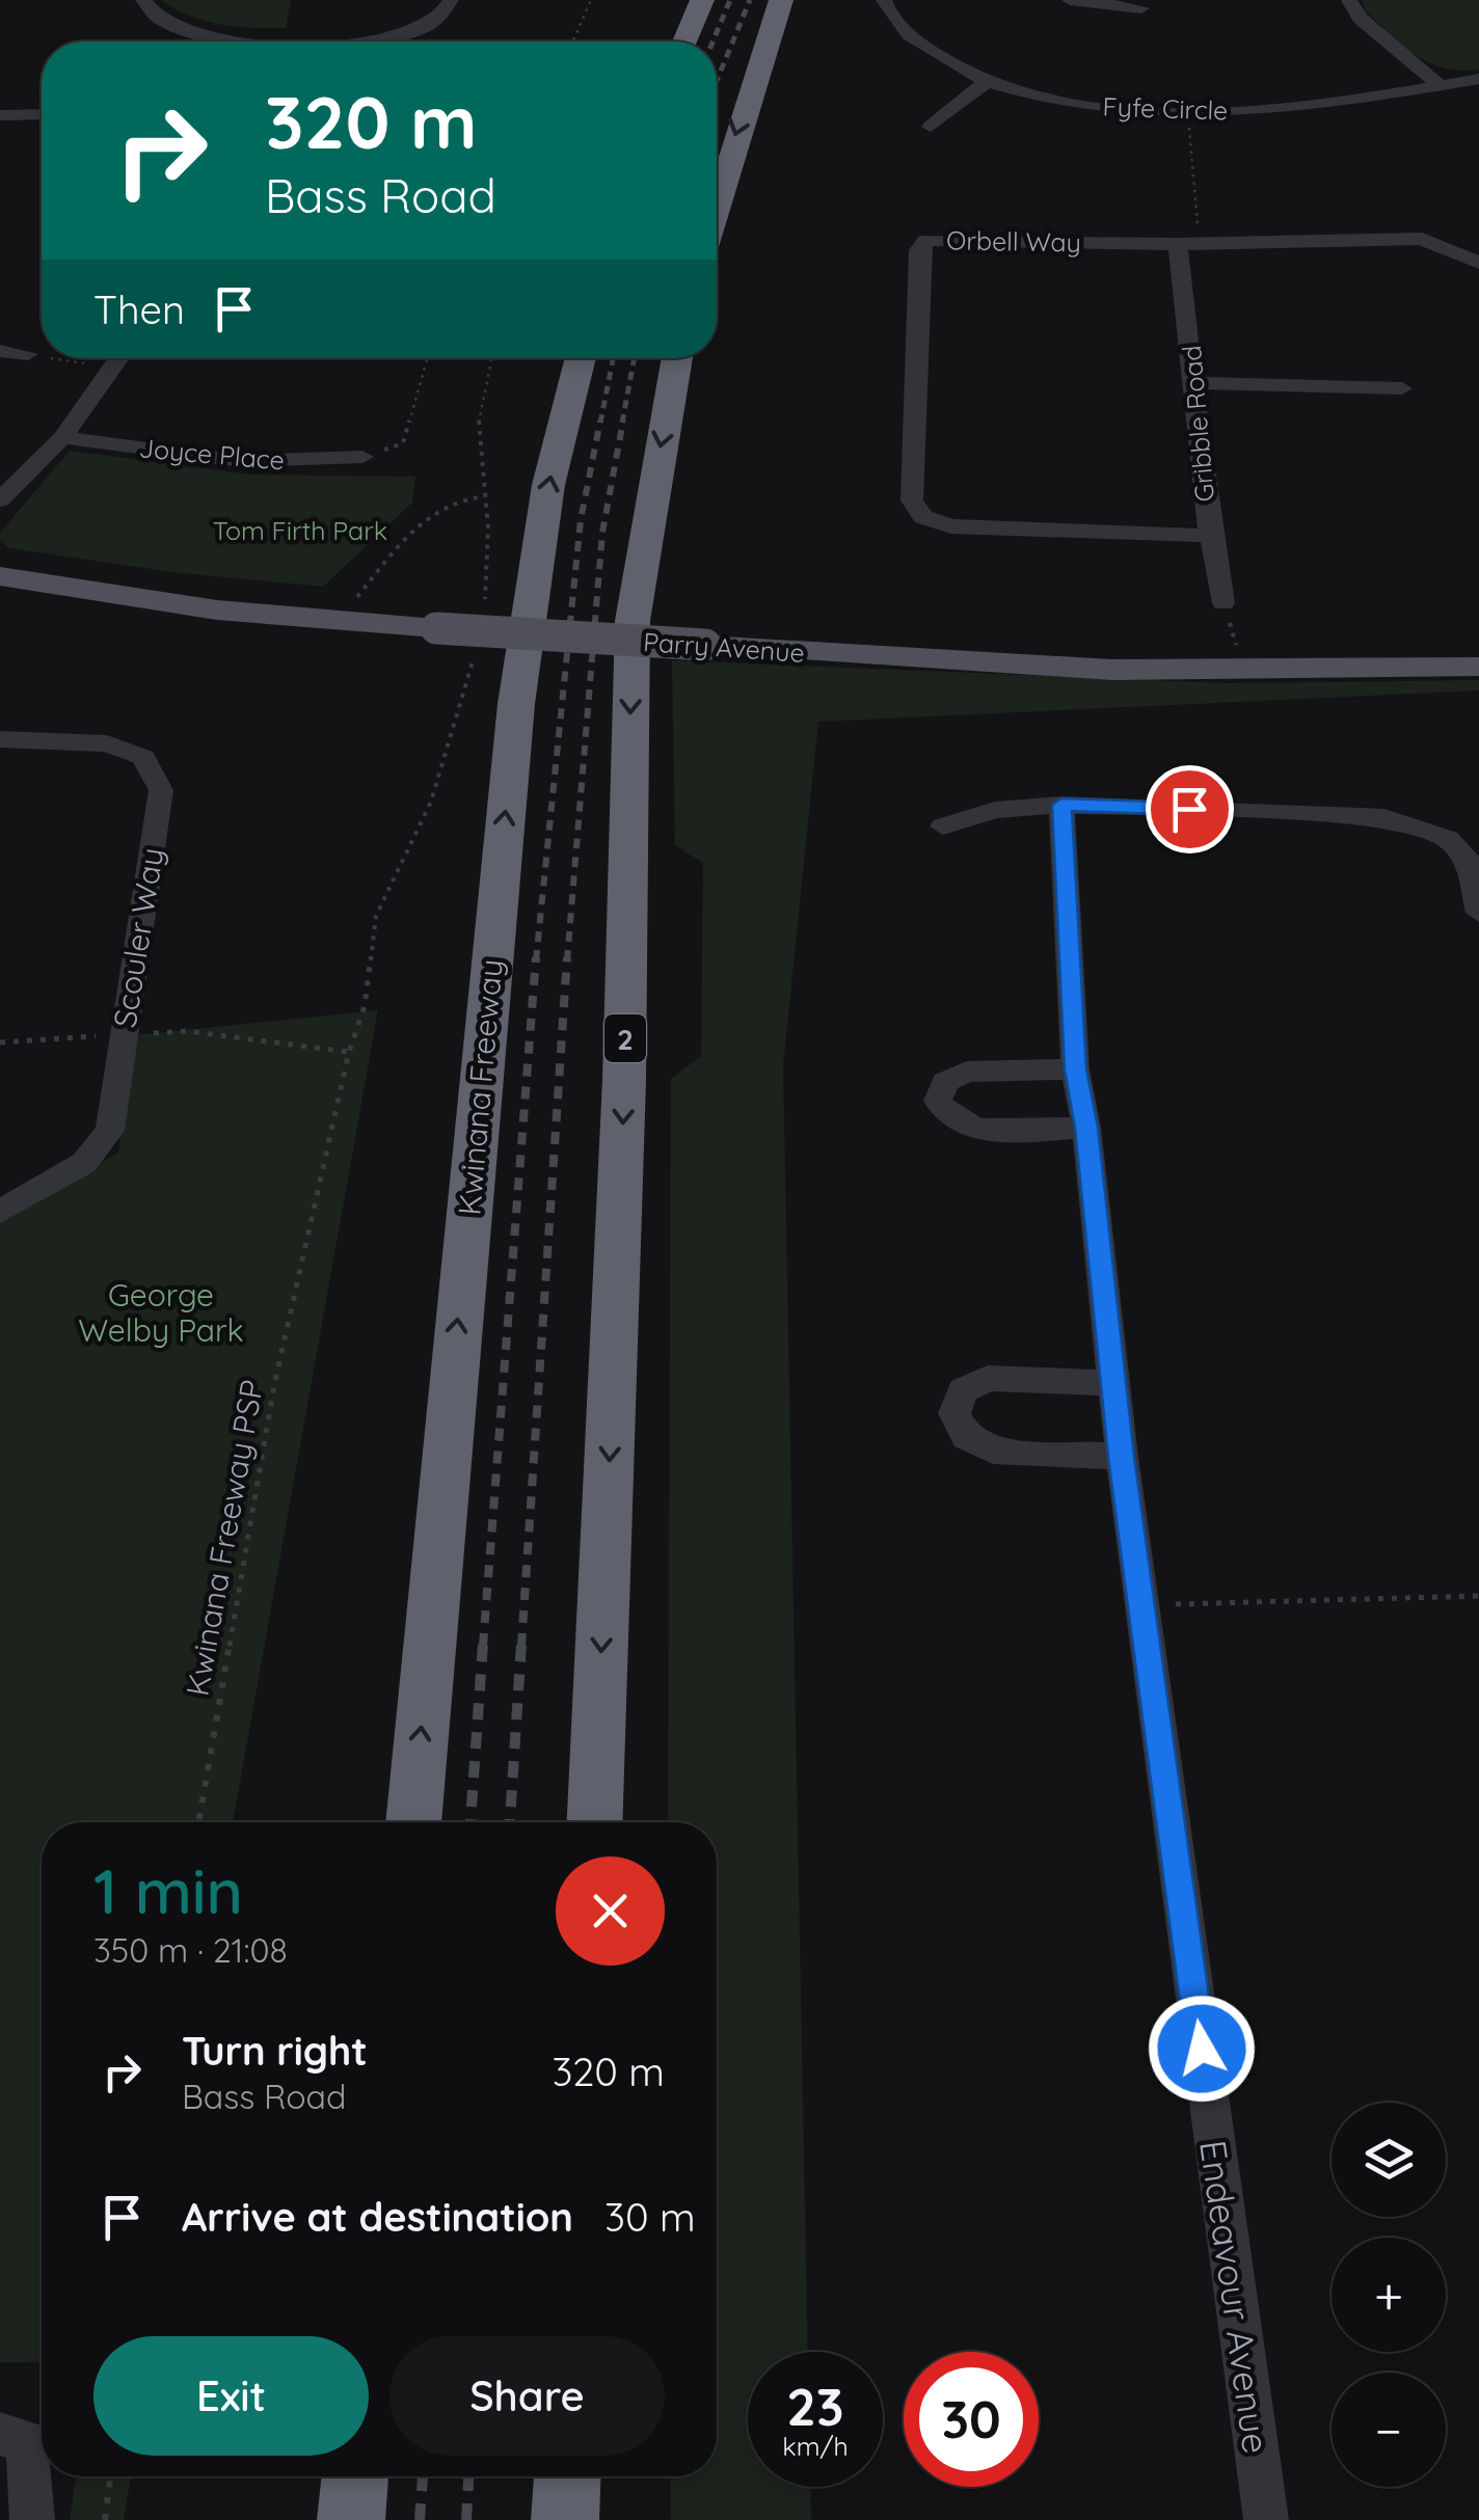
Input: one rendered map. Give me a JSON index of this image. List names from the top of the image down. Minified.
{"streets":{"highway":["2","Kwinana Freeway"],"main road":["Parry Avenue"],"street":["Fyfe Circle","Orbell Way","Gribble Road","Joyce Place","Scouler Way","Endeavour Avenue"],"path":["Kwinana Freeway PSP"]},"crossings":[["Orbell Way","Gribble Road"]],"parks":["Tom Firth Park","George Welby Park"],"page":{"turn":["320 m","Bass Road"],"then":"Then","heading":["1 min","350 m · 21:08"],"list":[{"name":"Turn right","note":"Bass Road","value":"320 m"},{"name":"Arrive at destination","value":"30 m"}],"map_buttons":["+","−"],"buttons":["Exit","Share"],"speed":"23 km/h","limit":"30"}}
